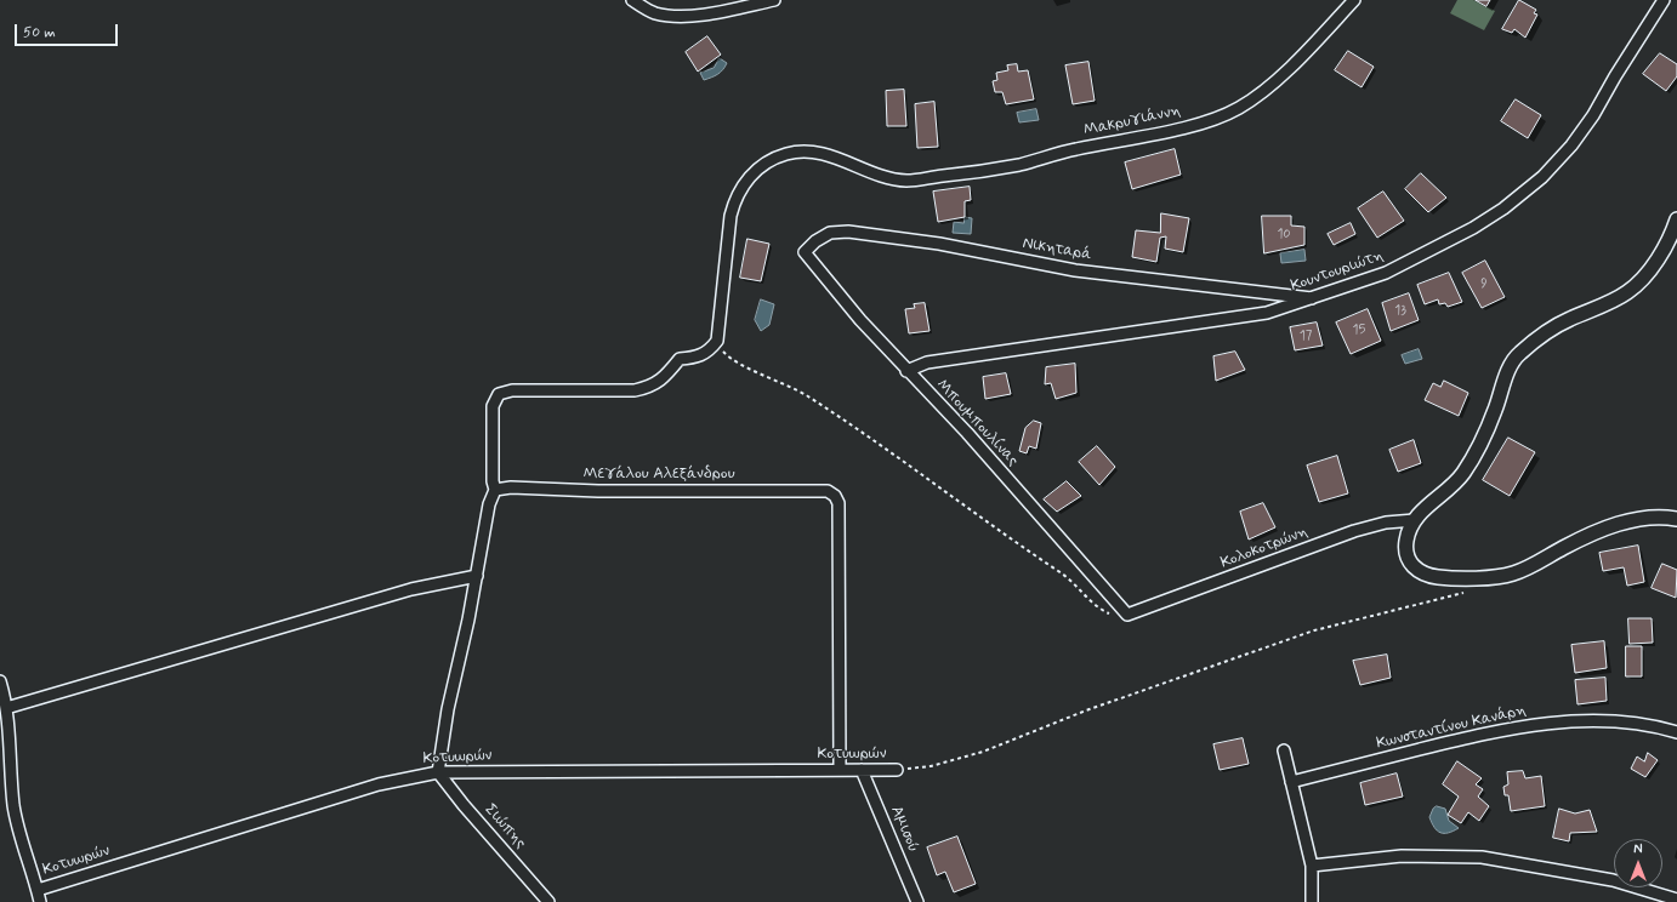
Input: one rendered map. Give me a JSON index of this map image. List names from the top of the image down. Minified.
{"streets":{"street":["Μακρυγιάννη","Νικηταρά","Κουντουριώτη","Μπουμπουλίνας","Μεγάλου Αλεξάνδρου","Κολοκοτρώνη","Κωνσταντίνου Κανάρη","Κοτυωρών","Σιώπης","Αμισού"]},"crossings":[["Νικηταρά","Κουντουριώτη"],["Νικηταρά","Μπουμπουλίνας"],["Κουντουριώτη","Μπουμπουλίνας"],["Μπουμπουλίνας","Κολοκοτρώνη"],["Μεγάλου Αλεξάνδρου","Κοτυωρών"],["Κοτυωρών","Σιώπης"],["Κοτυωρών","Αμισού"]],"house_numbers":["10","9","13","15","17"],"scale_bar":"50 m","north":"top"}
